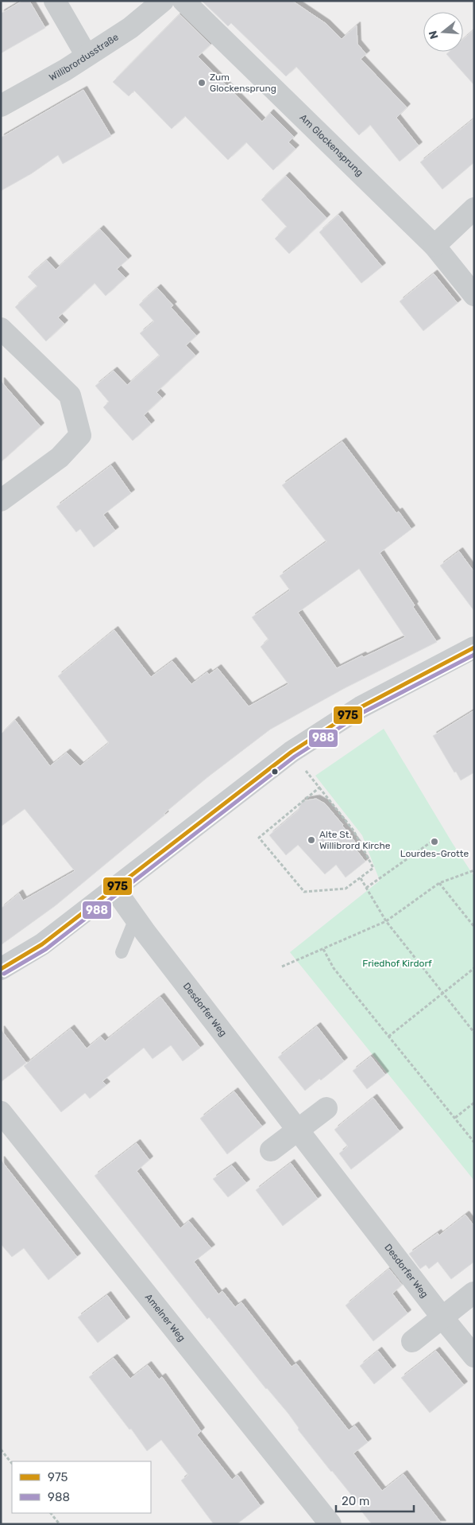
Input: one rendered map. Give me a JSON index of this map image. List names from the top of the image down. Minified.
{"streets":{"street":["Willibrordusstraße","Am Glockensprung","Desdorfer Weg","Amelner Weg"]},"parks":["Friedhof Kirdorf"],"places":["Zum Glockensprung","Alte St. Willibrord Kirche","Lourdes-Grotte"],"lines":["transit line 975","transit line 988"],"legend":["975","988"],"scale_bar":"20 m","north":"left"}
